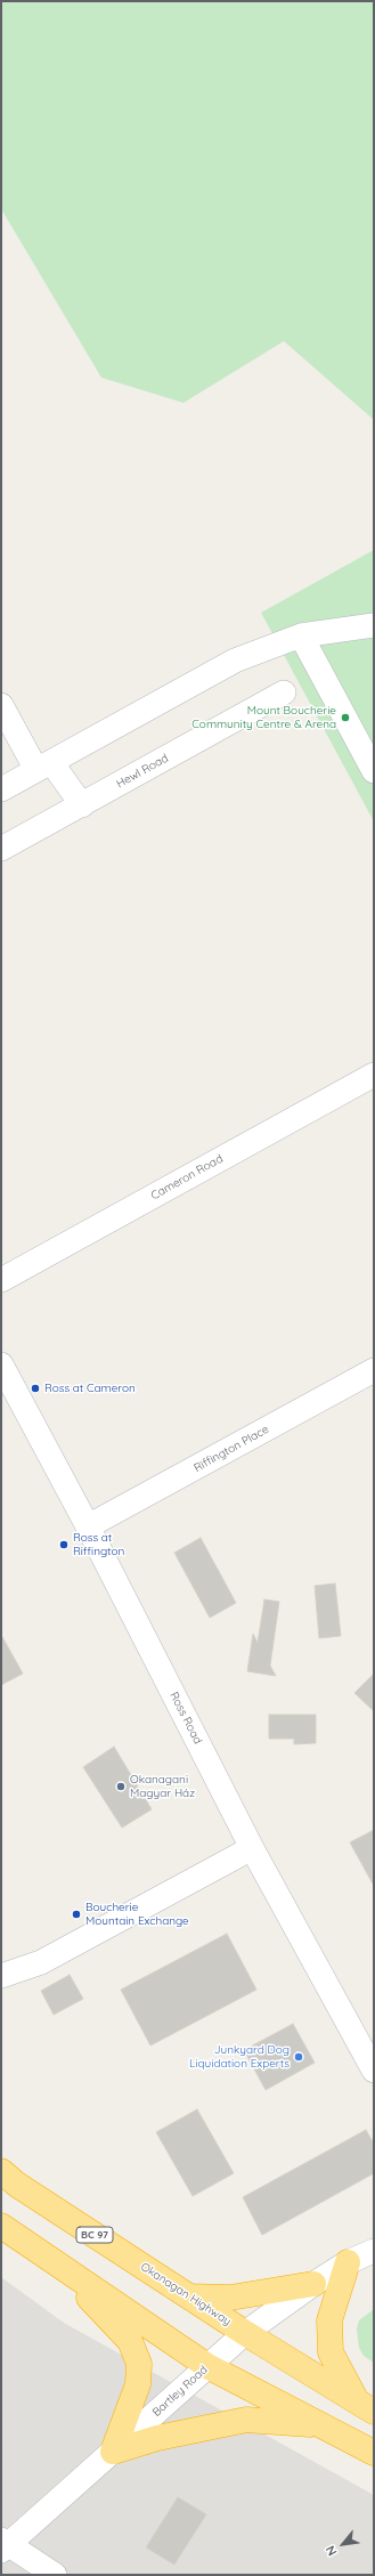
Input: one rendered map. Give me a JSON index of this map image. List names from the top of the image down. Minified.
{"streets":{"highway":["BC 97","Okanagan Highway"],"street":["Hewl Road","Cameron Road","Riffington Place","Ross Road","Bartley Road"]},"crossings":[["Riffington Place","Ross Road"],["Okanagan Highway","Bartley Road"]],"places":["Mount Boucherie Community Centre & Arena","Ross at Cameron","Ross at Riffington","Okanagani Magyar Ház","Boucherie Mountain Exchange","Junkyard Dog Liquidation Experts"],"north":"bottom left"}
